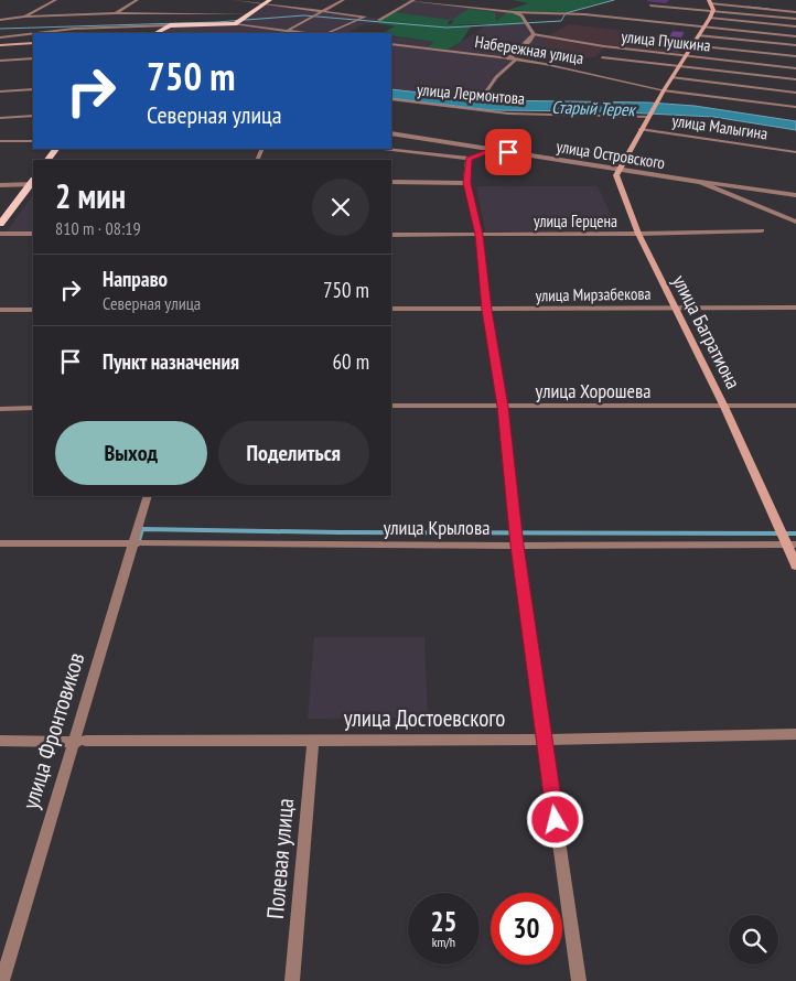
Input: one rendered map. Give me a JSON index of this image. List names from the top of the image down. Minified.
{"streets":{"main road":["улица Багратиона"],"street":["улица Пушкина","Набережная улица","улица Лермонтова","улица Малыгина","улица Островского","улица Герцена","улица Мирзабекова","улица Хорошева","улица Крылова","улица Достоевского","улица Фронтовиков","Полевая улица"]},"crossings":[["улица Островского","улица Багратиона"],["улица Герцена","улица Багратиона"],["улица Мирзабекова","улица Багратиона"],["улица Багратиона","улица Хорошева"],["улица Багратиона","улица Крылова"],["улица Крылова","улица Фронтовиков"],["улица Достоевского","улица Фронтовиков"],["улица Достоевского","Полевая улица"]],"water":["Старый Терек"],"page":{"turn":["750 m","Северная улица"],"heading":["2 мин","810 m · 08:19"],"list":[{"name":"Направо","note":"Северная улица","value":"750 m"},{"name":"Пункт назначения","value":"60 m"}],"buttons":["Выход","Поделиться"],"speed":"25 km/h","limit":"30"}}
